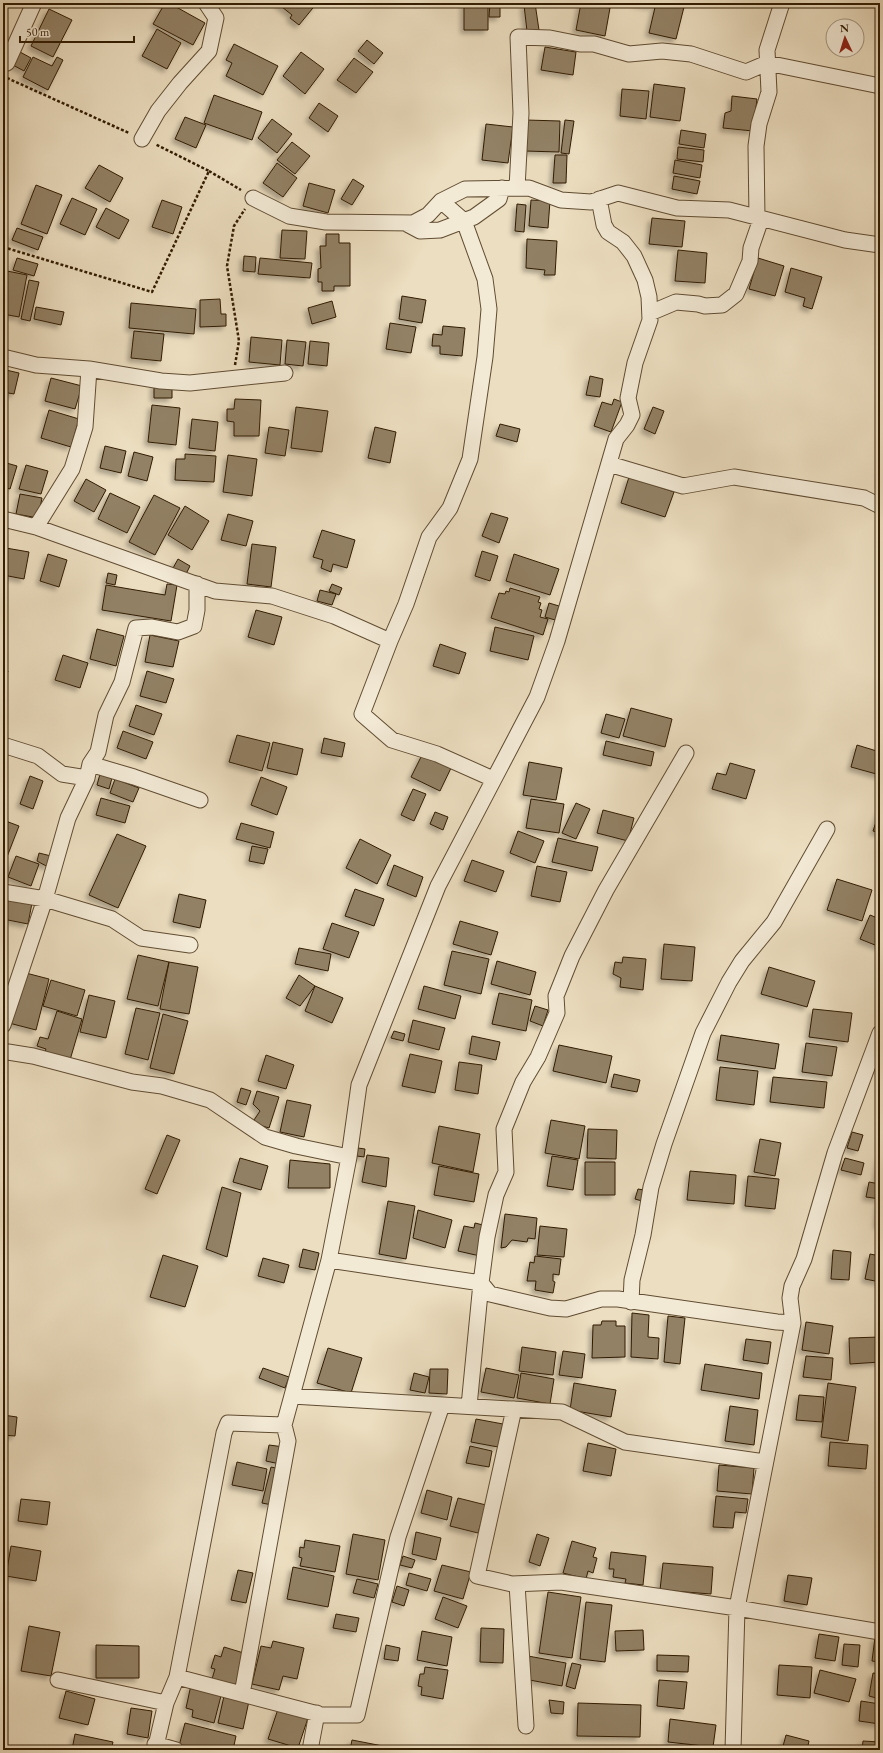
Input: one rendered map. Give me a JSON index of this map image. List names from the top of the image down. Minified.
{"scale_bar":"50 m","north":"top"}
